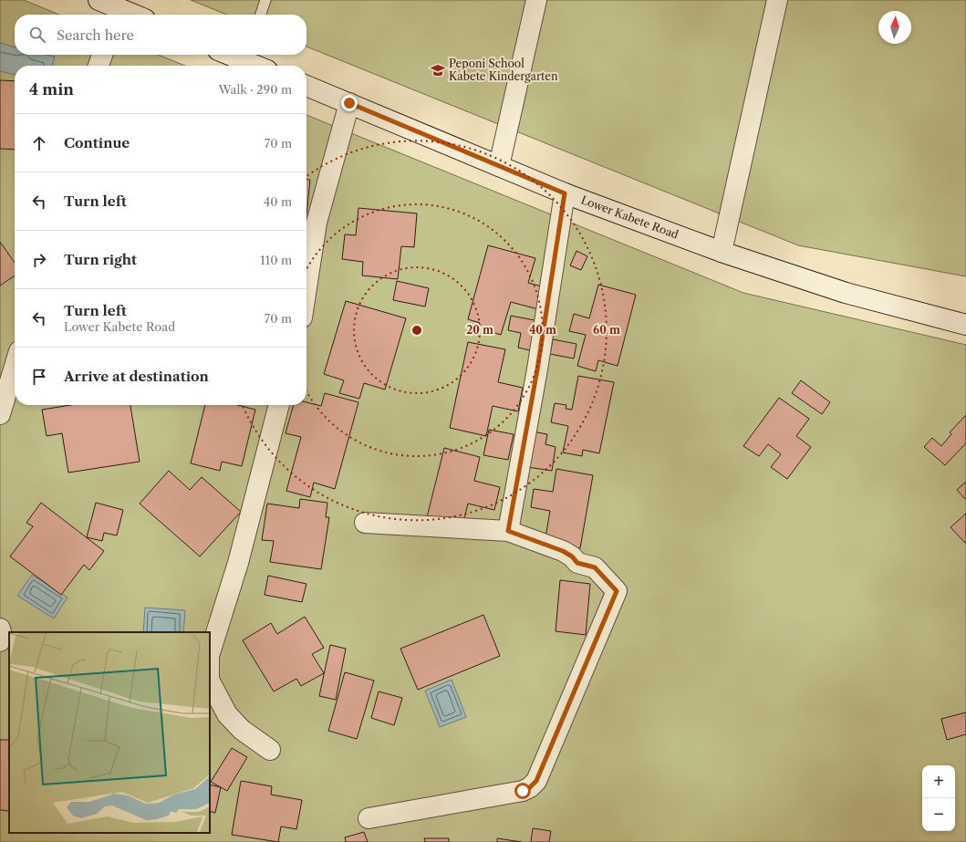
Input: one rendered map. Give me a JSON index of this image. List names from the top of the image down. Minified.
{"streets":{"street":["Lower Kabete Road"]},"places":{"school or university":["Peponi School Kabete Kindergarten"]},"north":"top","page":{"search":"Search here","heading":["4 min","Walk · 290 m"],"list":[["Continue","70 m"],["Turn left","40 m"],["Turn right","110 m"],["Turn left","Lower Kabete Road","70 m"],"Arrive at destination"],"map_buttons":["+","−"]},"rings":["20 m","40 m","60 m"]}
